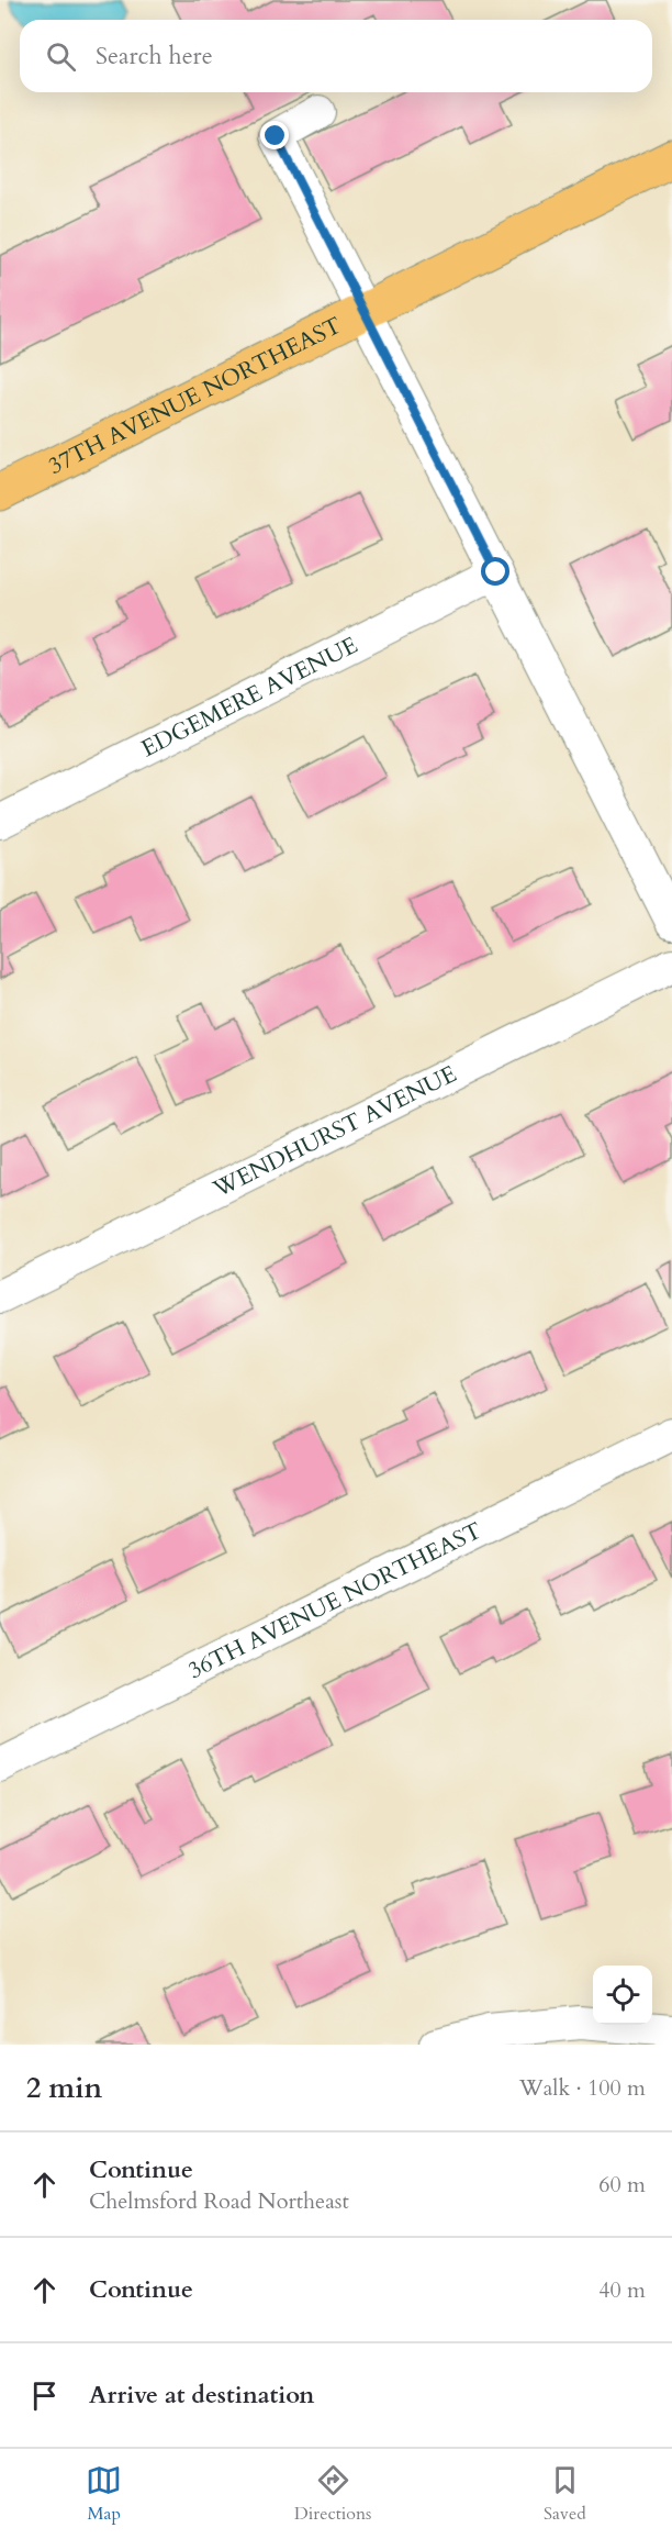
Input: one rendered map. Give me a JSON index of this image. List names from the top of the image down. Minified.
{"streets":{"main road":["37TH AVENUE NORTHEAST"],"street":["EDGEMERE AVENUE","WENDHURST AVENUE","36TH AVENUE NORTHEAST"]},"page":{"search":"Search here","heading":["2 min","Walk · 100 m"],"list":[["Continue","Chelmsford Road Northeast","60 m"],["Continue","40 m"],"Arrive at destination"],"nav":["Map","Directions","Saved"]}}
